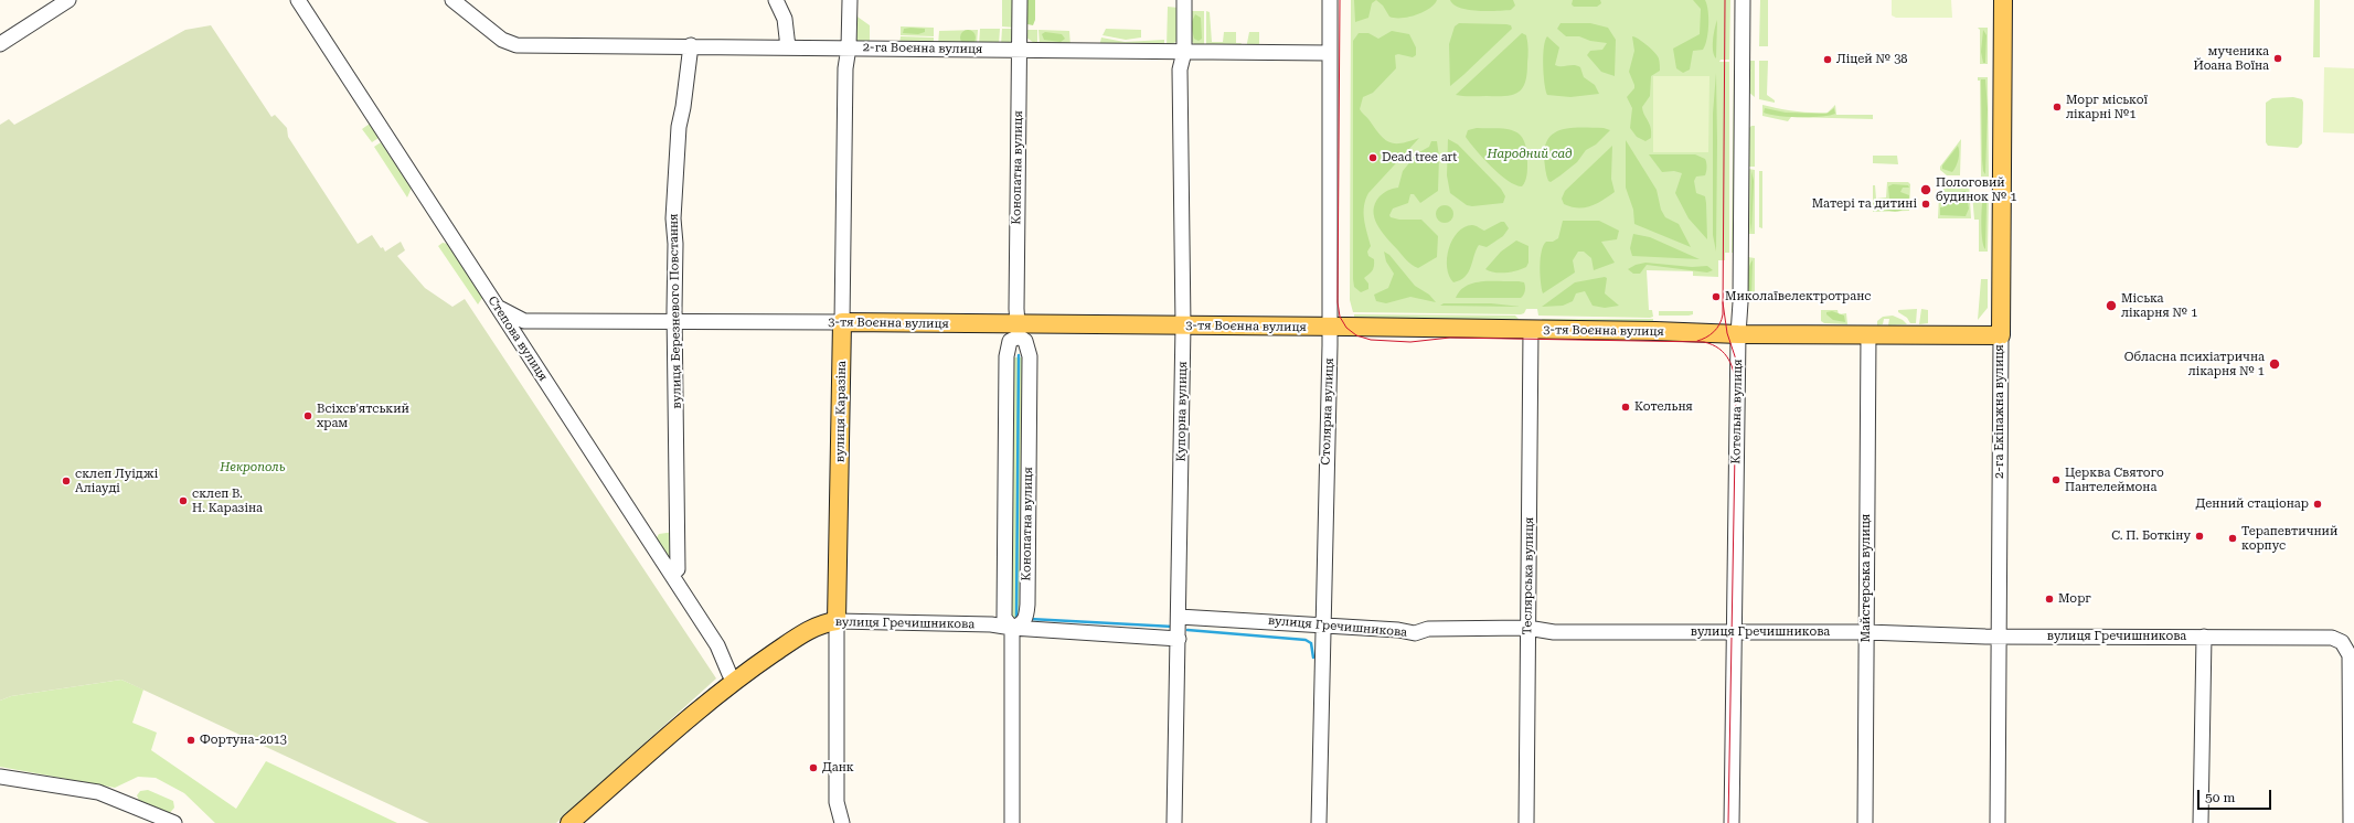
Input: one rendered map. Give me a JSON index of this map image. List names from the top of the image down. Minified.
{"streets":{"main road":["3-тя Воєнна вулиця","вулиця Каразіна","2-га Екіпажна вулиця","вулиця Гречишникова"],"street":["2-га Воєнна вулиця","Конопатна вулиця","вулиця Березневого Повстання","Степова вулиця","Купорна вулиця","Столярна вулиця","Котельна вулиця","Теслярська вулиця","Майстерська вулиця"]},"crossings":[["2-га Воєнна вулиця","Конопатна вулиця"],["2-га Воєнна вулиця","вулиця Березневого Повстання"],["2-га Воєнна вулиця","вулиця Каразіна"],["2-га Воєнна вулиця","Купорна вулиця"],["2-га Воєнна вулиця","Столярна вулиця"],["Конопатна вулиця","3-тя Воєнна вулиця"],["Конопатна вулиця","вулиця Гречишникова"],["вулиця Березневого Повстання","3-тя Воєнна вулиця"],["вулиця Березневого Повстання","Степова вулиця"],["3-тя Воєнна вулиця","Степова вулиця"],["3-тя Воєнна вулиця","вулиця Каразіна"],["3-тя Воєнна вулиця","Купорна вулиця"],["3-тя Воєнна вулиця","Столярна вулиця"],["3-тя Воєнна вулиця","Котельна вулиця"],["3-тя Воєнна вулиця","2-га Екіпажна вулиця"],["3-тя Воєнна вулиця","Теслярська вулиця"],["3-тя Воєнна вулиця","Майстерська вулиця"],["Степова вулиця","вулиця Гречишникова"],["вулиця Каразіна","вулиця Гречишникова"],["Купорна вулиця","вулиця Гречишникова"],["Столярна вулиця","вулиця Гречишникова"],["Котельна вулиця","вулиця Гречишникова"],["2-га Екіпажна вулиця","вулиця Гречишникова"],["Теслярська вулиця","вулиця Гречишникова"],["Майстерська вулиця","вулиця Гречишникова"]],"parks":["Народний сад","Некрополь"],"places":["мученика Йоана Воїна","Ліцей № 38","Морг міської лікарні №1","Dead tree art","Пологовий будинок № 1","Матері та дитині","Миколаївелектротранс","Міська лікарня № 1","Обласна психіатрична лікарня № 1","Котельня","Всіхсв'ятський храм","Церква Святого Пантелеймона","склеп Луіджі Аліауді","склеп В. Н. Каразіна","Денний стаціонар","С. П. Боткіну","Терапевтичний корпус","Морг","Фортуна-2013","Данк"],"scale_bar":"50 m"}
